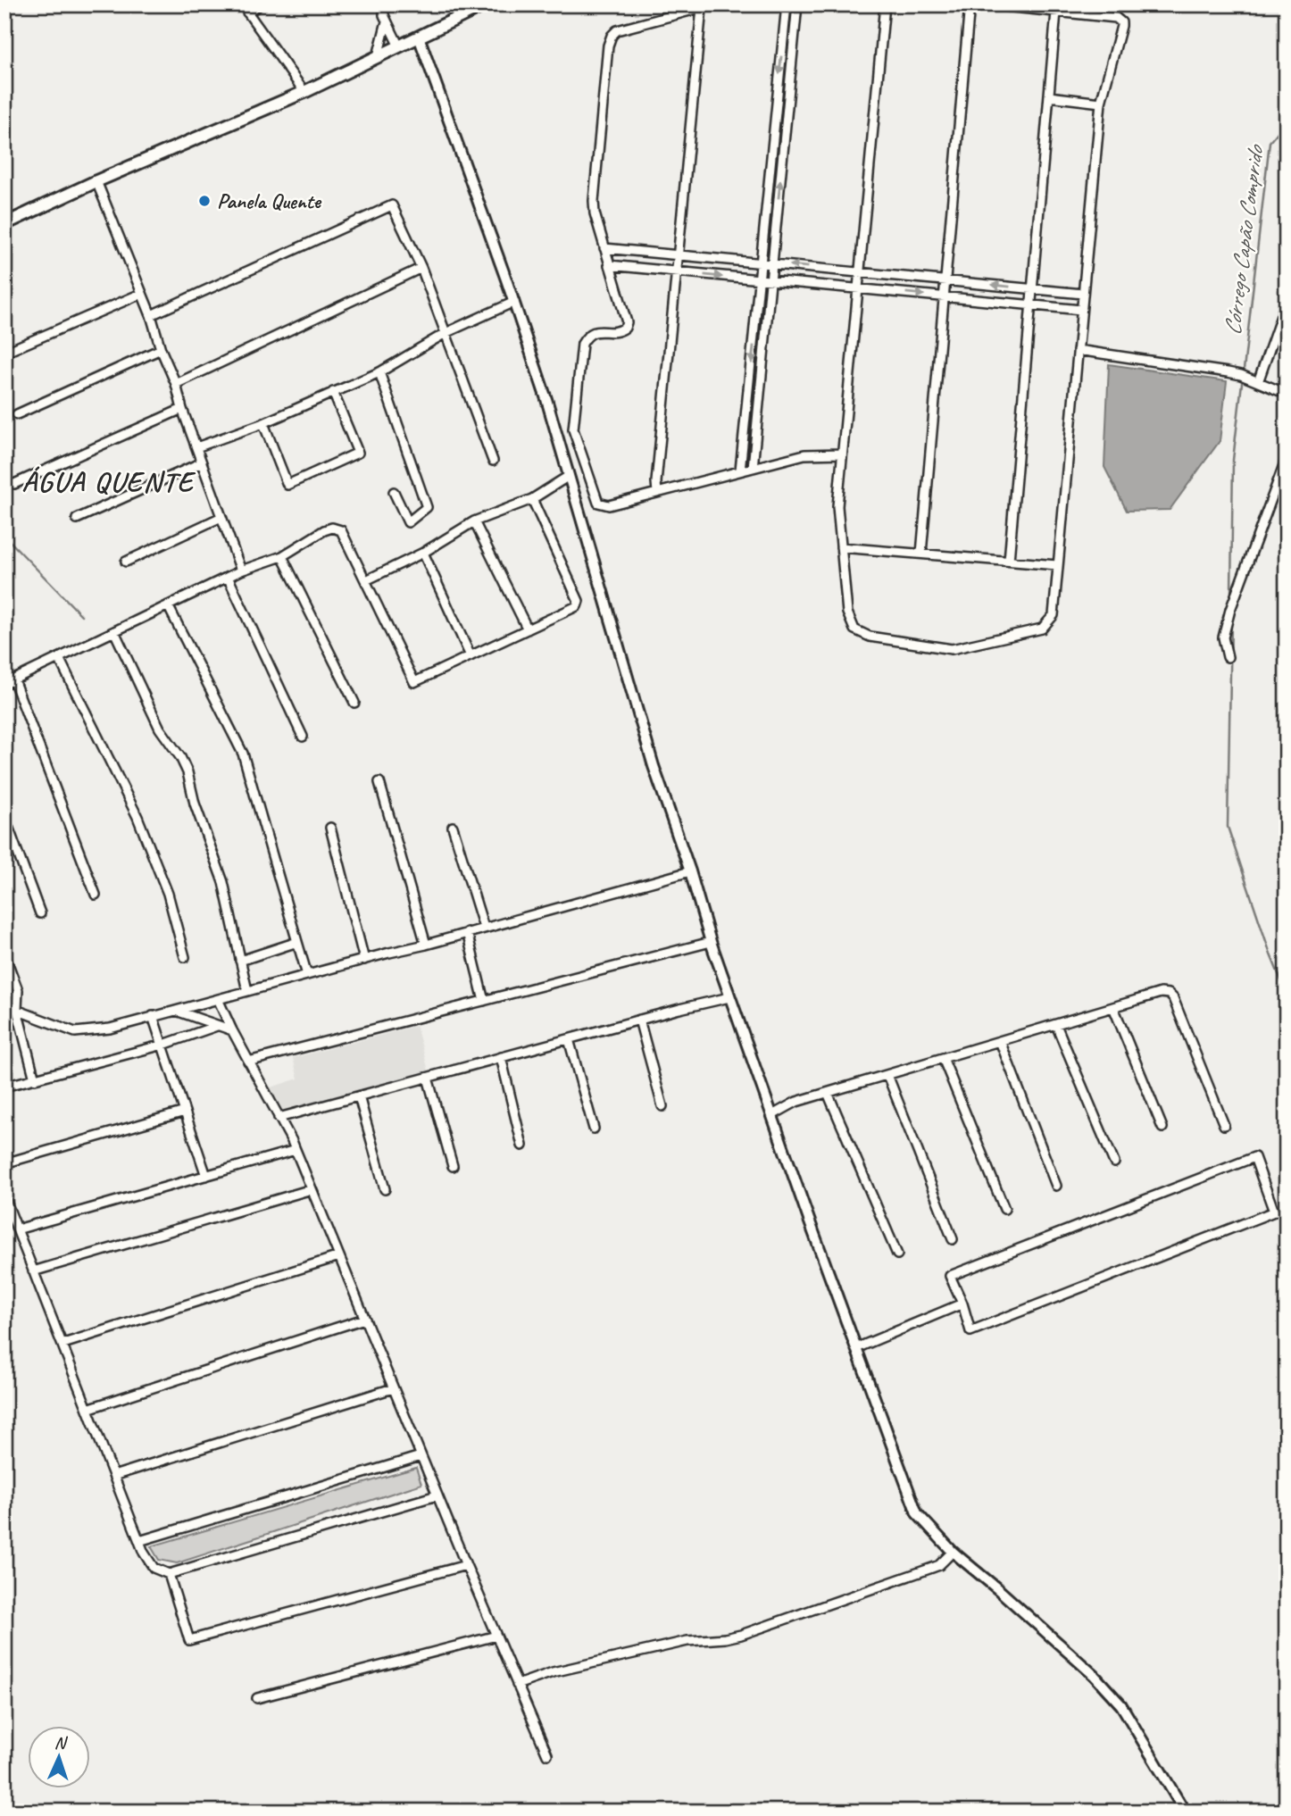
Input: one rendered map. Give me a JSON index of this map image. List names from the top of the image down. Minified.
{"districts":["ÁGUA QUENTE"],"water":["Córrego Capão Comprido"],"places":["Panela Quente"],"north":"top"}
